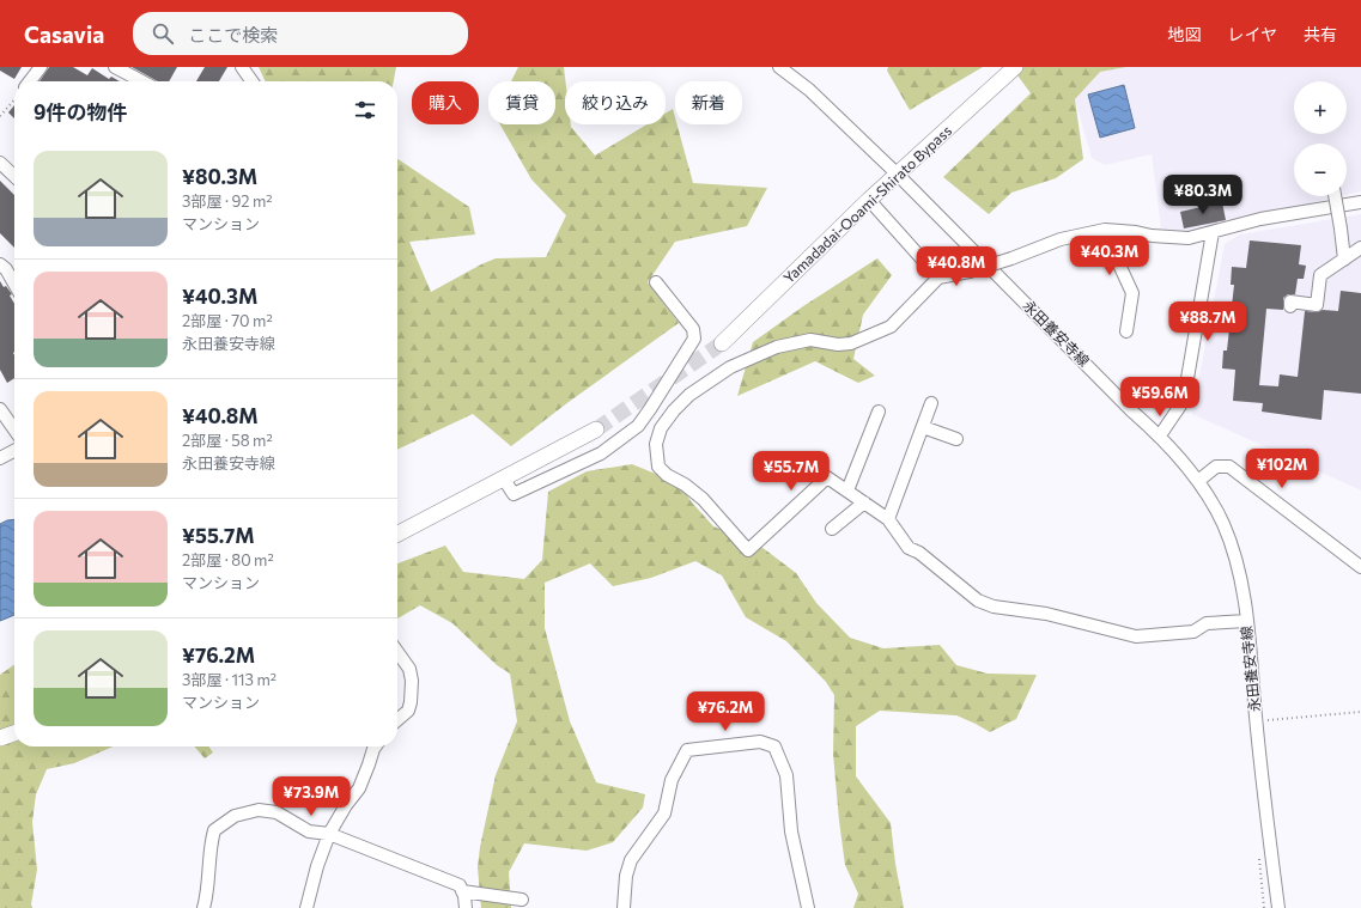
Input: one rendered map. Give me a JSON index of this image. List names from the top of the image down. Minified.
{"streets":{"main road":["Yamadadai-Ooami-Shirato Bypass"],"street":["永田養安寺線"]},"crossings":[["Yamadadai-Ooami-Shirato Bypass","永田養安寺線"]],"page":{"header":"Casavia","search":"ここで検索","nav":["地図","レイヤ","共有"],"map_buttons":["+","−"],"chip":["購入","賃貸","絞り込み","新着"],"heading":"9件の物件","list":[{"name":"¥80.3M","note":"3部屋 · 92 m² · マンション"},{"name":"¥40.3M","note":"2部屋 · 70 m² · 永田養安寺線"},{"name":"¥40.8M","note":"2部屋 · 58 m² · 永田養安寺線"},{"name":"¥55.7M","note":"2部屋 · 80 m² · マンション"},{"name":"¥76.2M","note":"3部屋 · 113 m² · マンション"}],"price":["¥80.3M","¥40.3M","¥40.8M","¥88.7M","¥59.6M","¥102M","¥55.7M","¥76.2M","¥73.9M"]}}
